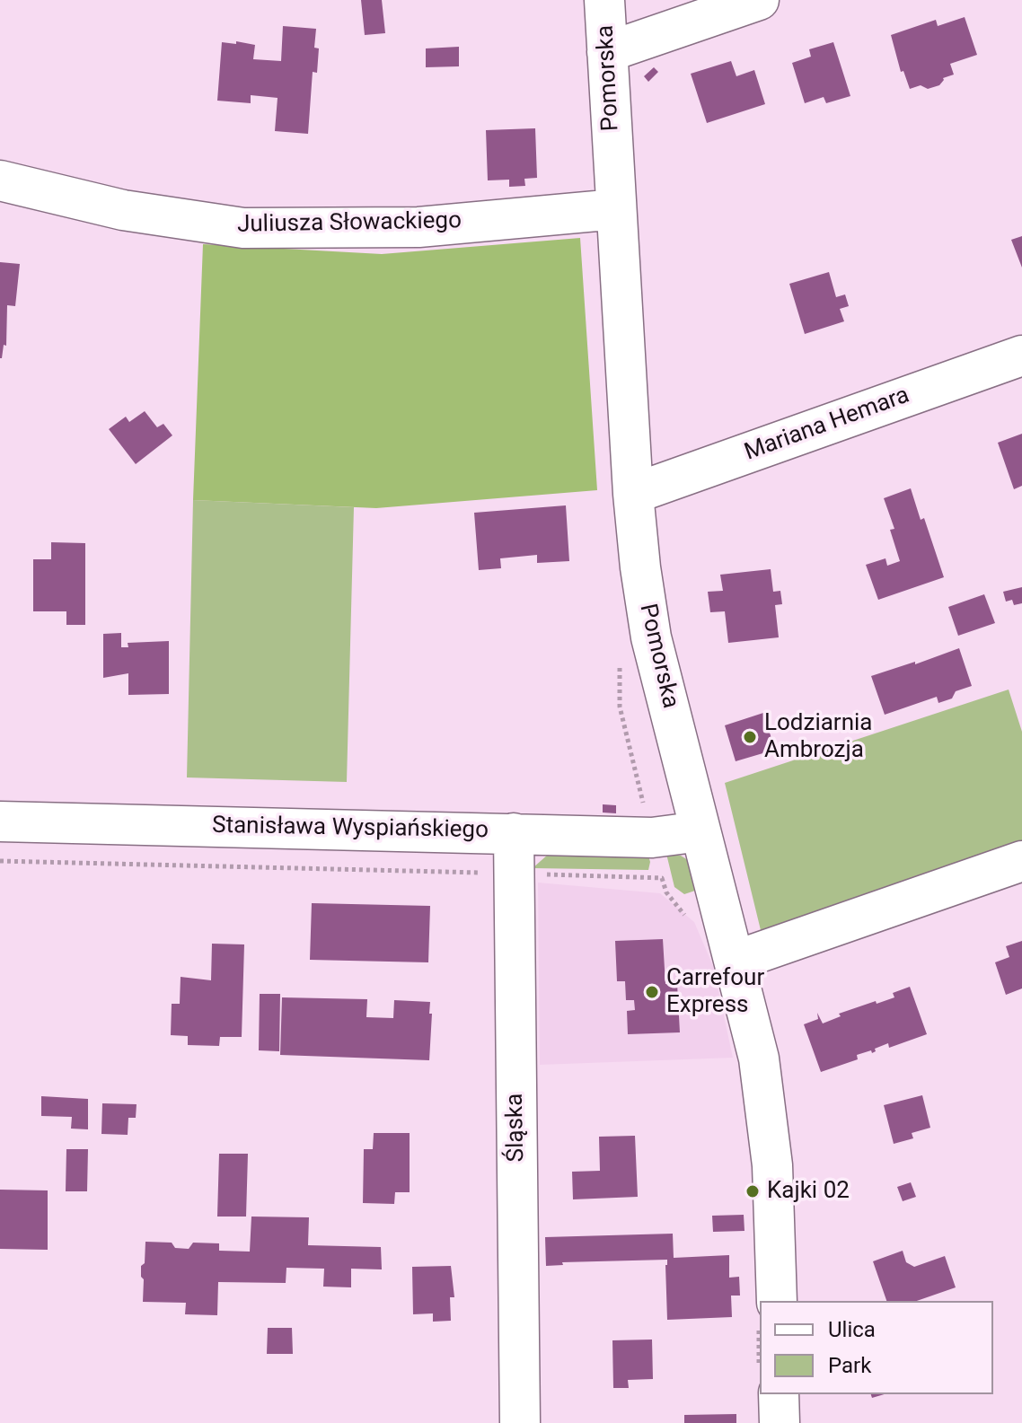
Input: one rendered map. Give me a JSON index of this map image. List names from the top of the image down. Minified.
{"streets":{"street":["Pomorska","Juliusza Słowackiego","Mariana Hemara","Stanisława Wyspiańskiego","Śląska"]},"crossings":[["Pomorska","Juliusza Słowackiego"],["Pomorska","Mariana Hemara"],["Pomorska","Stanisława Wyspiańskiego"],["Stanisława Wyspiańskiego","Śląska"]],"places":["Lodziarnia Ambrozja","Carrefour Express","Kajki 02"],"legend":["Ulica","Park"]}
